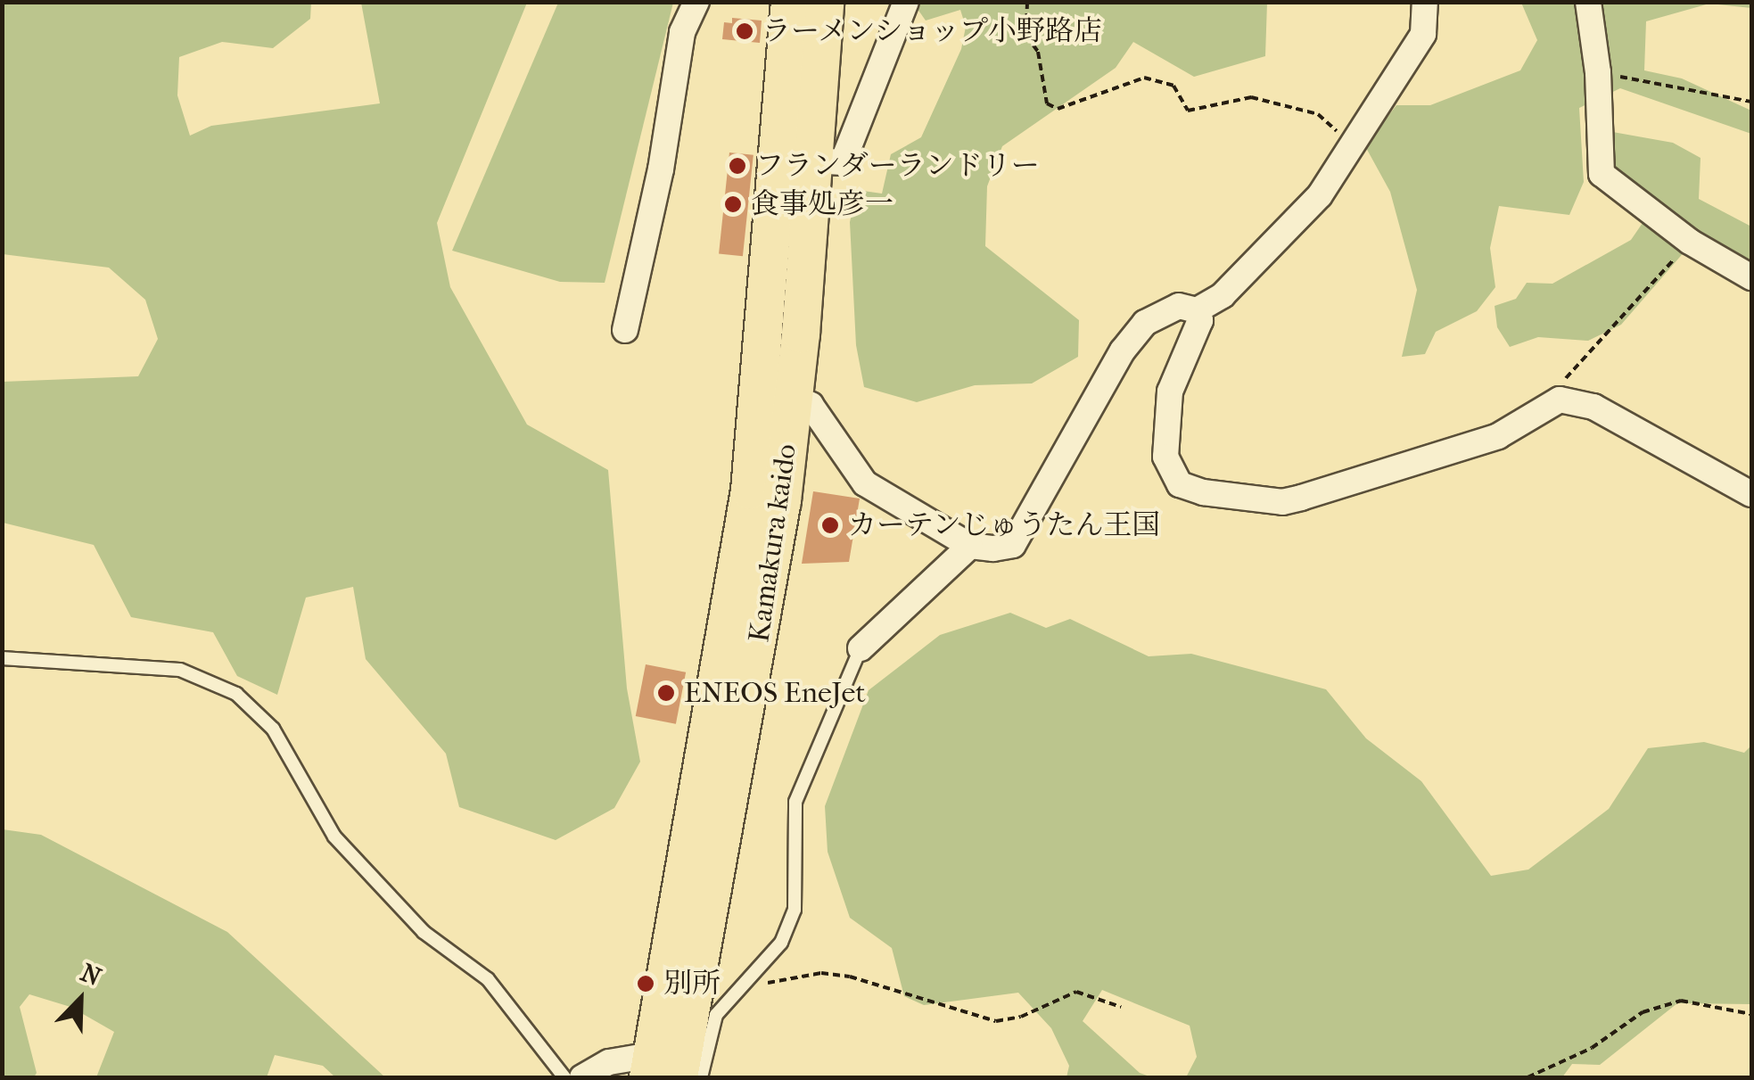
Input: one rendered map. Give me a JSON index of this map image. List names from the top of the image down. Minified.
{"streets":{"main road":["Kamakura kaido"]},"places":["ラーメンショップ小野路店","フランダーランドリー","食事処彦一","カーテンじゅうたん王国","ENEOS EneJet","別所"],"north":"top right"}
